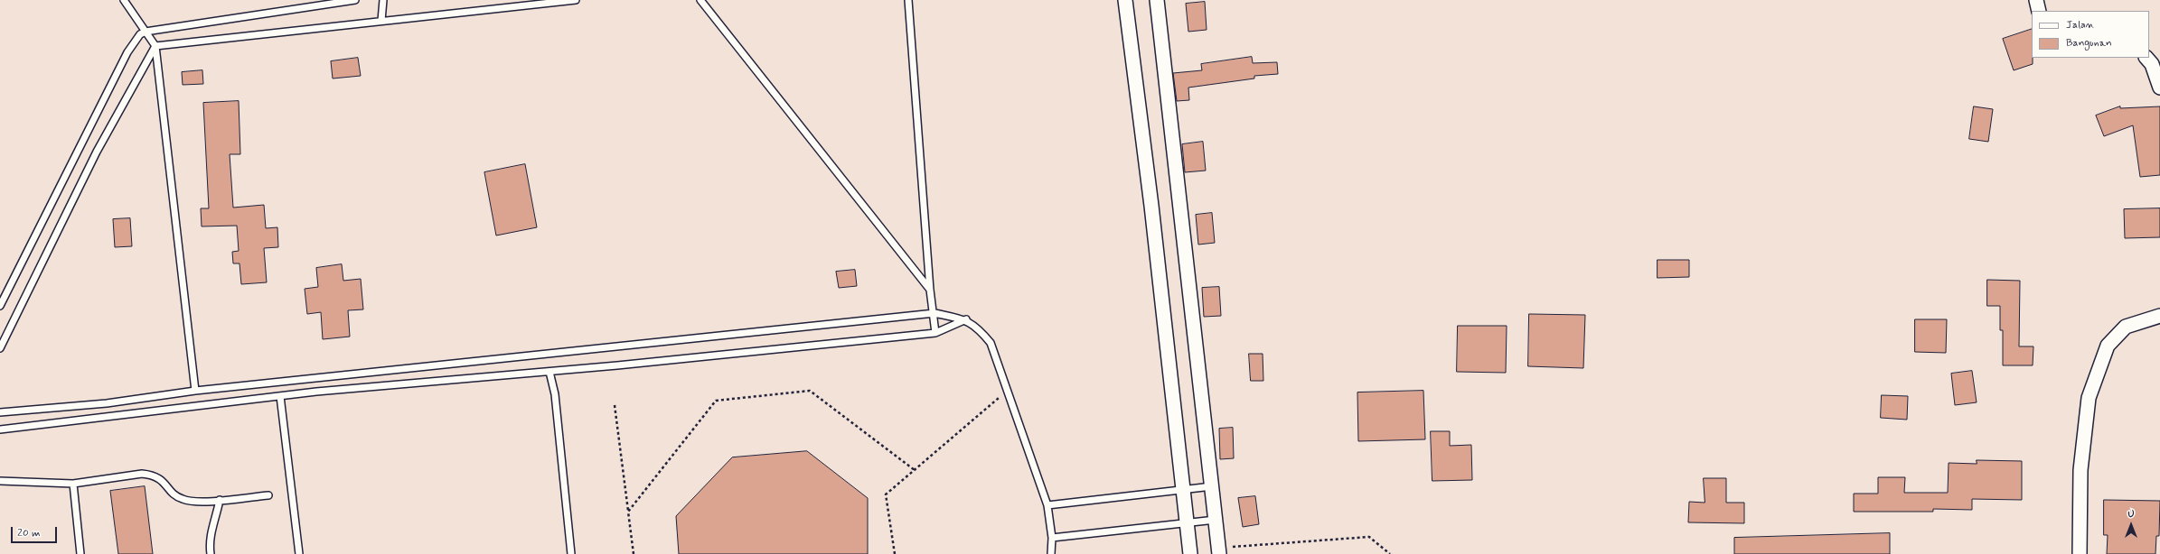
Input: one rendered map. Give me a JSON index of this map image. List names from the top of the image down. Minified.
{"legend":["Jalan","Bangunan"],"scale_bar":"20 m","north":"top"}
